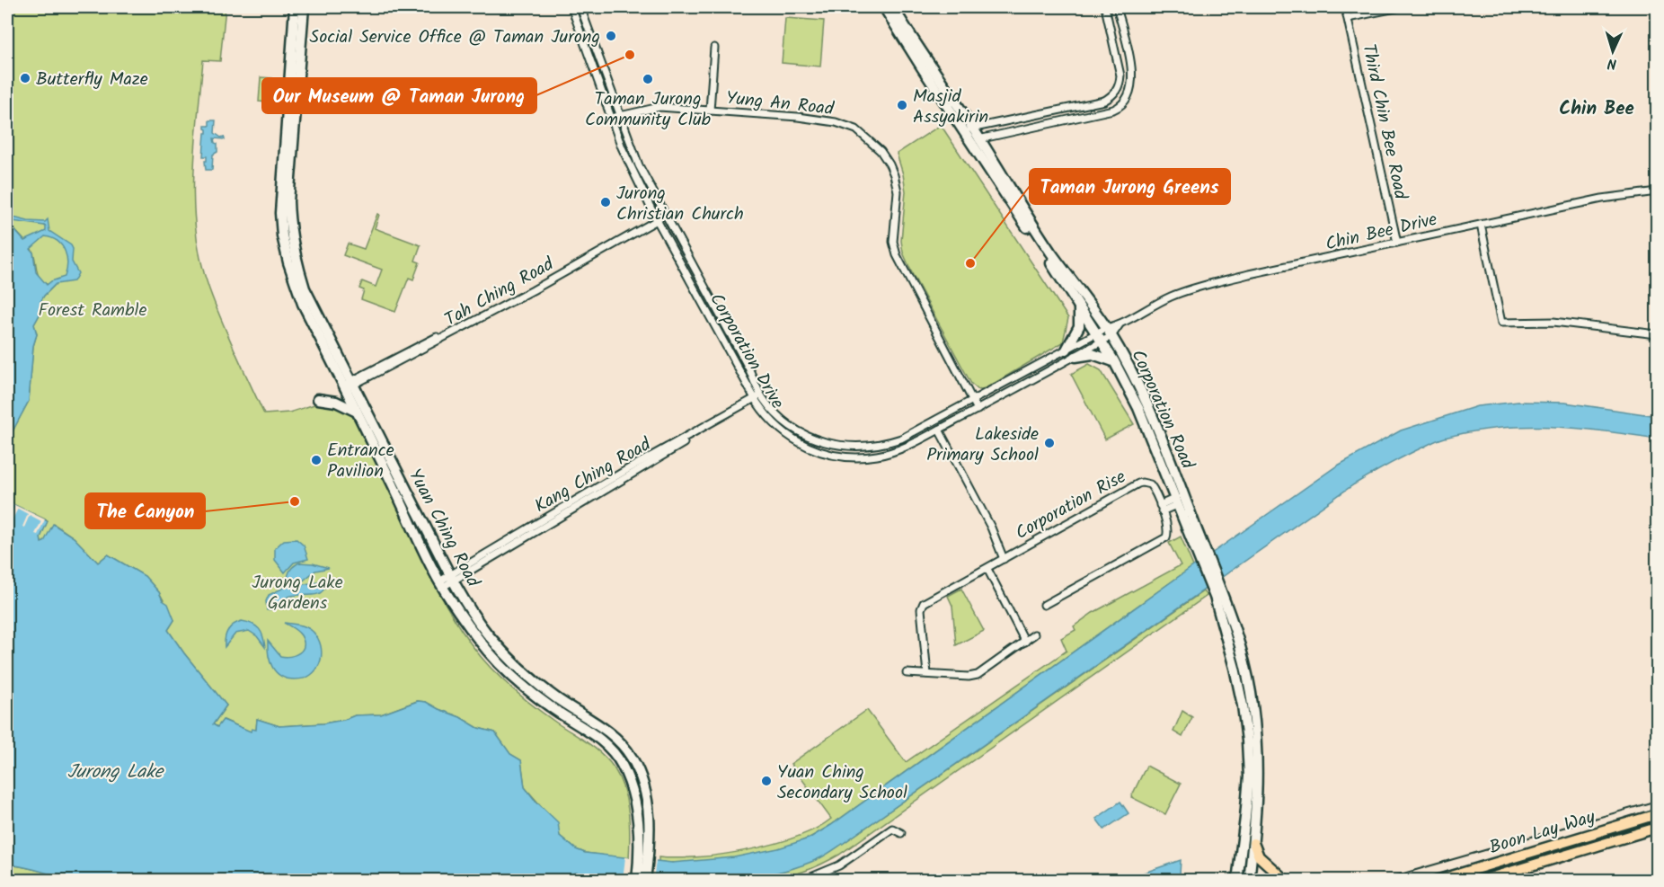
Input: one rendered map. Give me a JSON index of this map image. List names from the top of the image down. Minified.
{"streets":{"main road":["Corporation Road","Yuan Ching Road","Boon Lay Way"],"street":["Yung An Road","Third Chin Bee Road","Chin Bee Drive","Tah Ching Road","Corporation Drive","Kang Ching Road","Corporation Rise"]},"crossings":[["Yung An Road","Corporation Drive"],["Third Chin Bee Road","Chin Bee Drive"],["Chin Bee Drive","Corporation Drive"],["Chin Bee Drive","Corporation Road"],["Tah Ching Road","Corporation Drive"],["Tah Ching Road","Yuan Ching Road"],["Corporation Drive","Corporation Road"],["Corporation Drive","Kang Ching Road"],["Kang Ching Road","Yuan Ching Road"]],"districts":["Chin Bee"],"water":["Jurong Lake"],"parks":["Forest Ramble","Jurong Lake Gardens"],"places":["Social Service Office @ Taman Jurong","Our Museum @ Taman Jurong","Butterfly Maze","Taman Jurong Community Club","Masjid Assyakirin","Jurong Christian Church","Taman Jurong Greens","Lakeside Primary School","Entrance Pavilion","The Canyon","Yuan Ching Secondary School"],"north":"bottom"}
